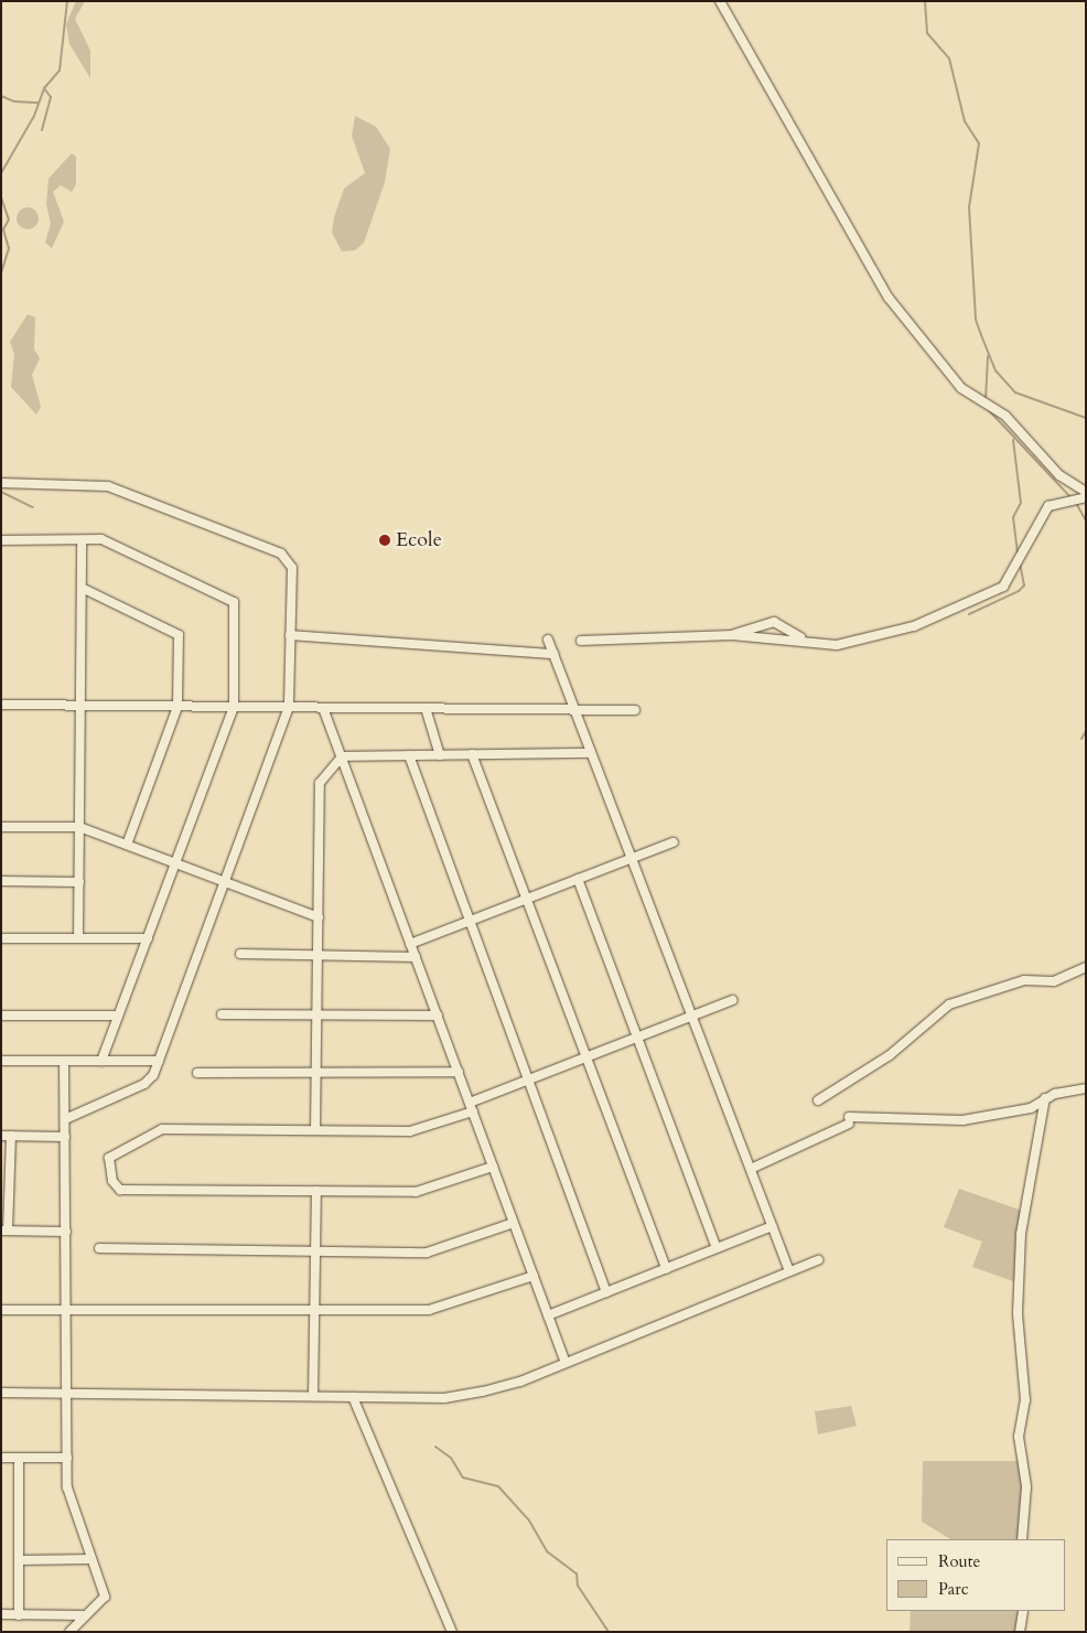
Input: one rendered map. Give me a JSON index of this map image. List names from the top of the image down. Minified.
{"places":["Ecole"],"legend":["Route","Parc"]}
